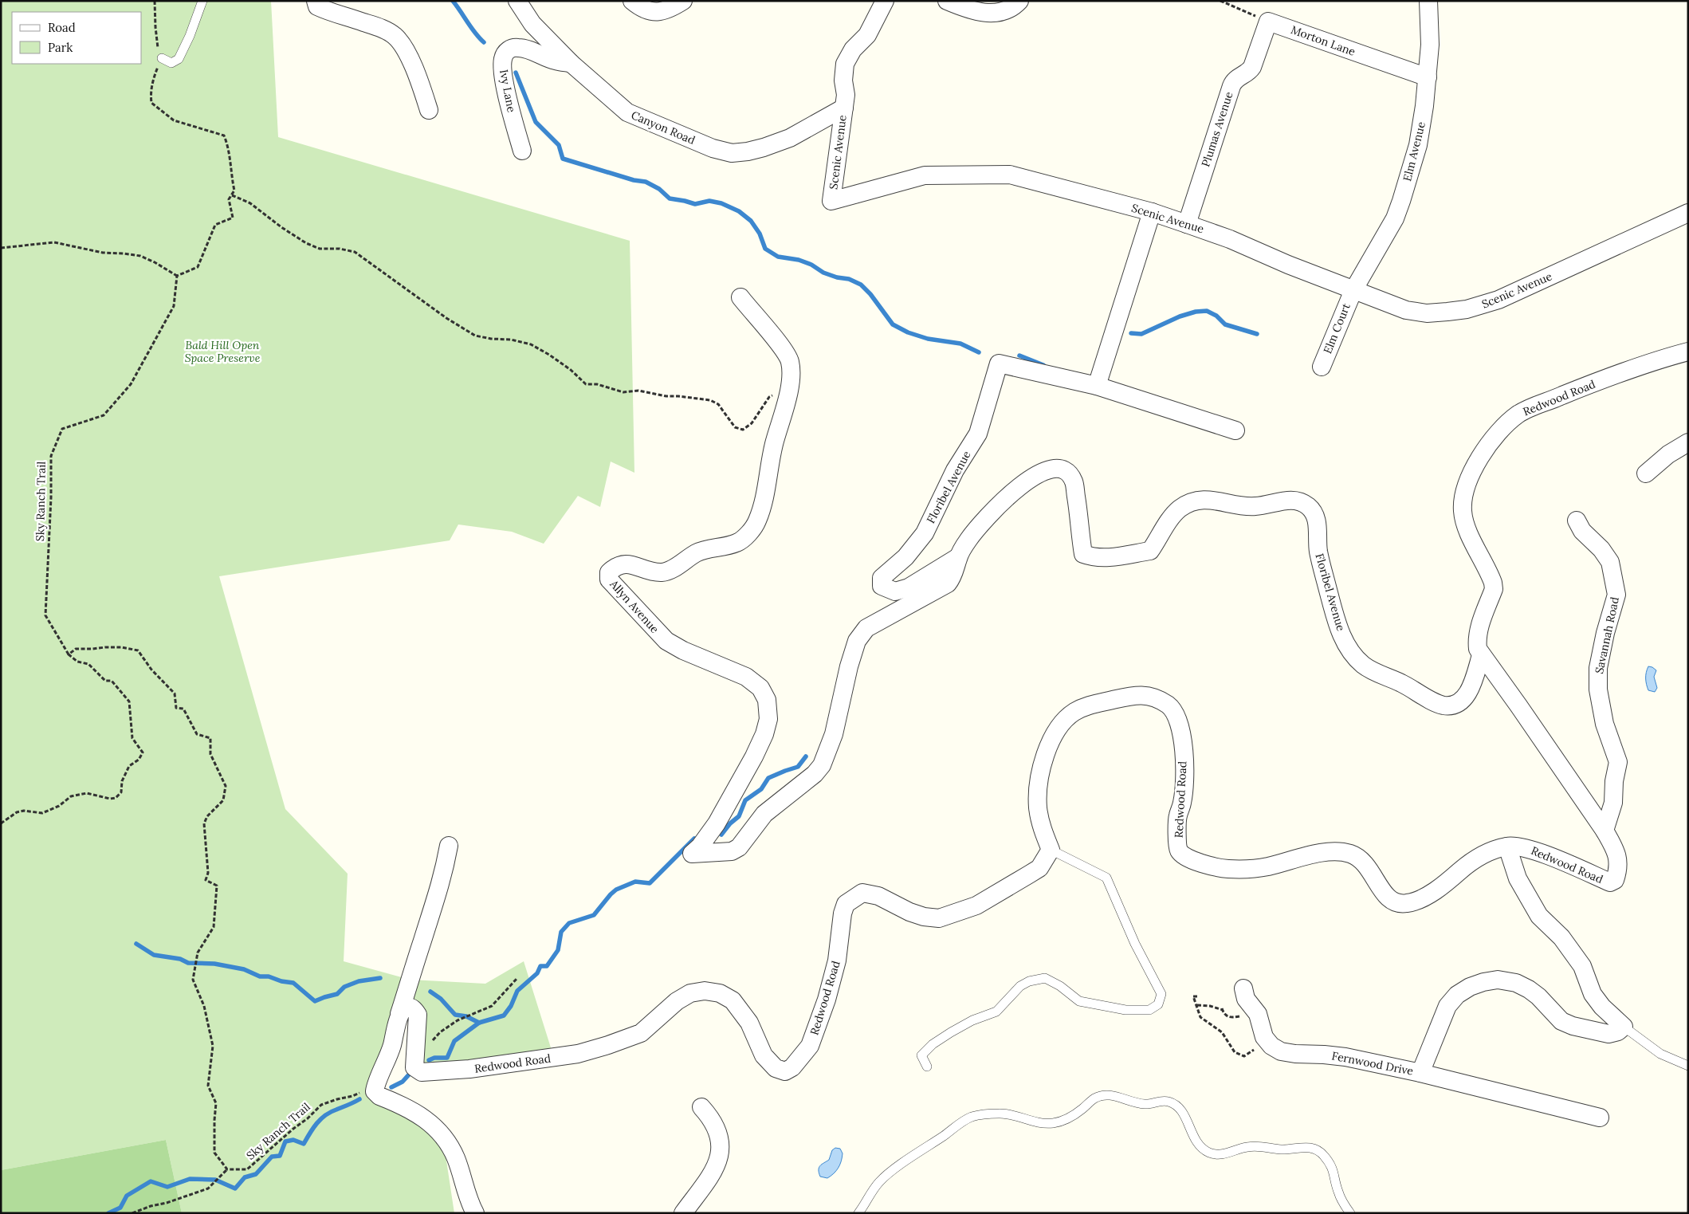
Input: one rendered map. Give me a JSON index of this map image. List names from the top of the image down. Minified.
{"streets":{"street":["Morton Lane","Ivy Lane","Canyon Road","Plumas Avenue","Elm Avenue","Scenic Avenue","Elm Court","Redwood Road","Floribel Avenue","Allyn Avenue","Savannah Road","Fernwood Drive"],"path":["Sky Ranch Trail"]},"crossings":[["Morton Lane","Plumas Avenue"],["Morton Lane","Elm Avenue"],["Ivy Lane","Canyon Road"],["Canyon Road","Scenic Avenue"],["Plumas Avenue","Scenic Avenue"],["Elm Avenue","Scenic Avenue"],["Elm Avenue","Elm Court"],["Scenic Avenue","Elm Court"],["Redwood Road","Floribel Avenue"],["Redwood Road","Savannah Road"],["Floribel Avenue","Allyn Avenue"]],"parks":["Bald Hill Open Space Preserve"],"legend":["Road","Park"]}
